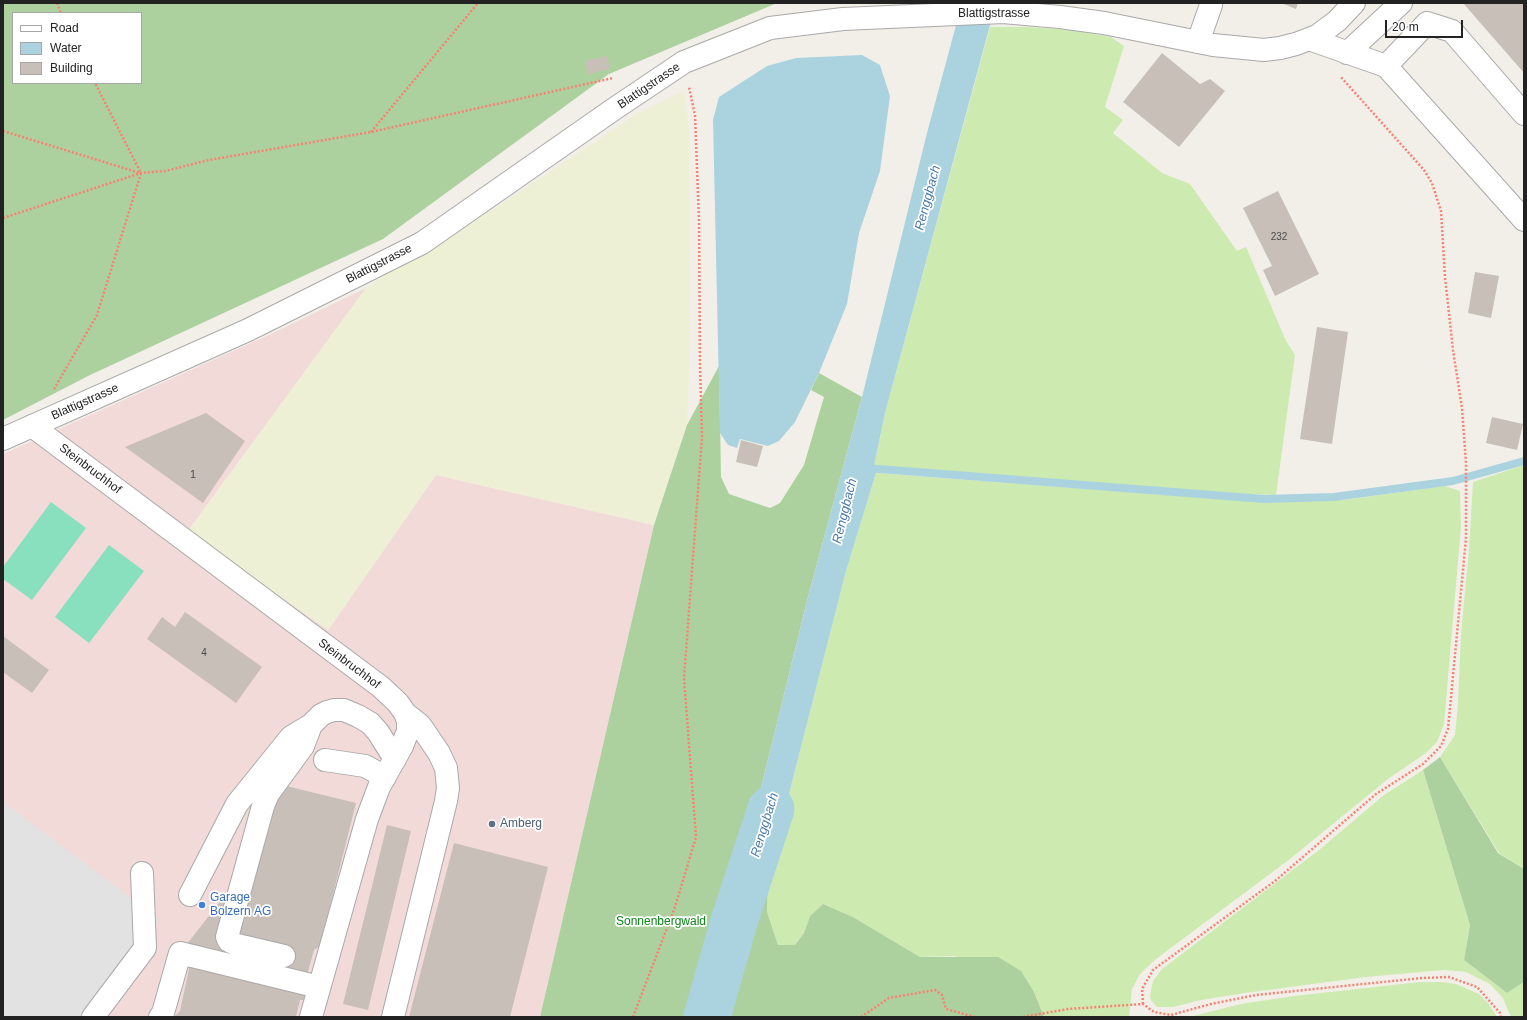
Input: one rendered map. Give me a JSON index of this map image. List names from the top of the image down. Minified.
{"streets":{"street":["Blattigstrasse","Steinbruchhof"]},"crossings":[["Blattigstrasse","Steinbruchhof"]],"water":["Renggbach"],"parks":["Sonnenbergwald"],"places":["Amberg","Garage Bolzern AG"],"house_numbers":["232","1","4"],"legend":["Road","Water","Building"],"scale_bar":"20 m"}
